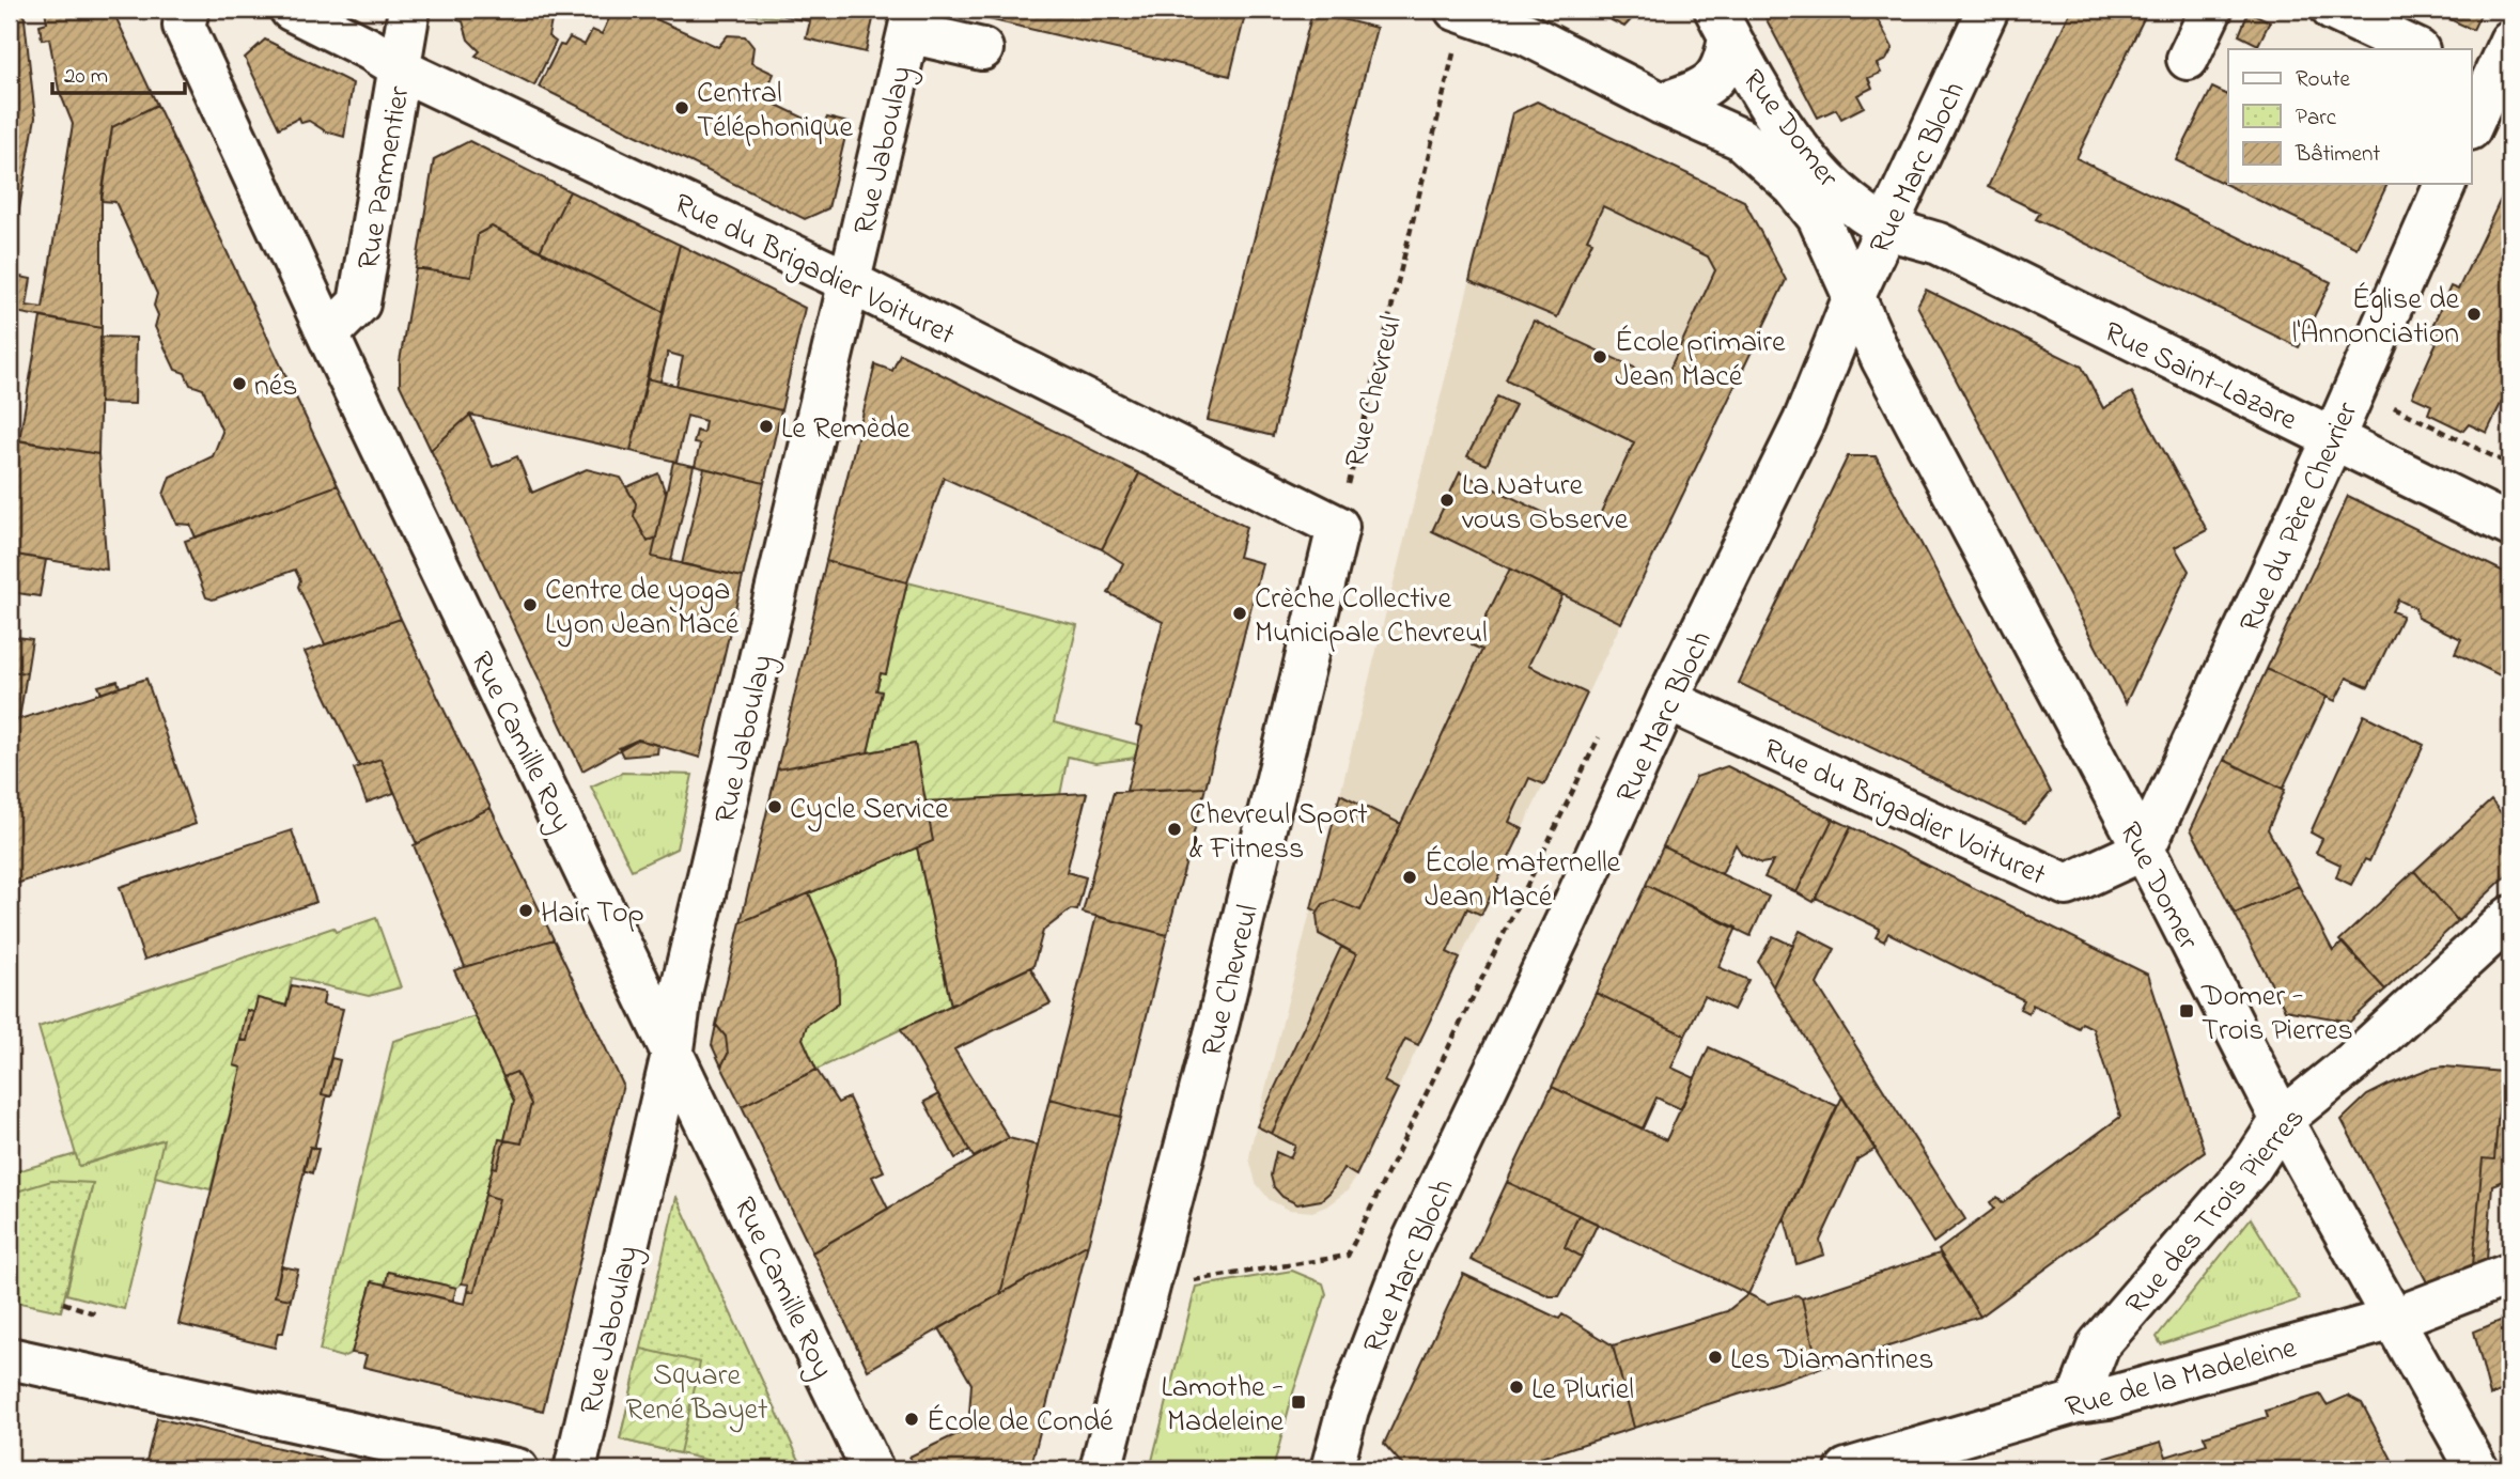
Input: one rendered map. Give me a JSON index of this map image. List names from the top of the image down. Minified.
{"streets":{"street":["Rue Domer","Rue Jaboulay","Rue Marc Bloch","Rue Parmentier","Rue du Brigadier Voituret","Rue Saint-Lazare","Rue Chevreul","Rue du Père Chevrier","Rue Camille Roy","Rue des Trois Pierres","Rue de la Madeleine"]},"crossings":[["Rue Domer","Rue Marc Bloch"],["Rue Domer","Rue du Brigadier Voituret"],["Rue Domer","Rue Saint-Lazare"],["Rue Domer","Rue du Père Chevrier"],["Rue Domer","Rue des Trois Pierres"],["Rue Domer","Rue de la Madeleine"],["Rue Jaboulay","Rue du Brigadier Voituret"],["Rue Jaboulay","Rue Camille Roy"],["Rue Marc Bloch","Rue du Brigadier Voituret"],["Rue Marc Bloch","Rue Saint-Lazare"],["Rue Parmentier","Rue du Brigadier Voituret"],["Rue Parmentier","Rue Camille Roy"],["Rue du Brigadier Voituret","Rue Chevreul"],["Rue du Brigadier Voituret","Rue du Père Chevrier"],["Rue Saint-Lazare","Rue du Père Chevrier"],["Rue des Trois Pierres","Rue de la Madeleine"]],"parks":["Square René Bayet"],"places":{"other":["Central Téléphonique","Église de l'Annonciation","École primaire Jean Macé","nés","Le Remède","La Nature vous Observe","Centre de yoga Lyon Jean Macé","Crèche Collective Municipale Chevreul","Cycle Service","Chevreul Sport & Fitness","École maternelle Jean Macé","Hair Top","Les Diamantines","Le Pluriel","École de Condé"],"transit":["Domer - Trois Pierres","Lamothe - Madeleine"]},"legend":["Route","Parc","Bâtiment"],"scale_bar":"20 m"}
